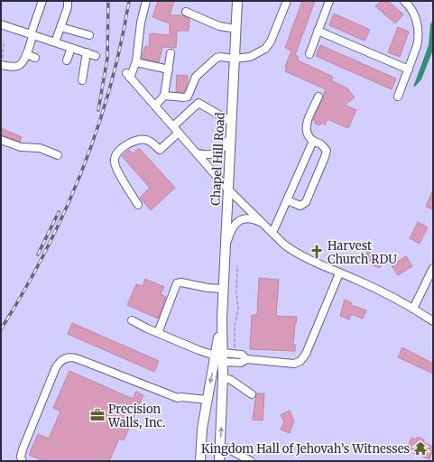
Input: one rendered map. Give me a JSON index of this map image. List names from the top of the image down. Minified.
{"streets":{"main road":["Chapel Hill Road"]},"places":{"church":["Harvest Church RDU"],"office":["Precision Walls, Inc."],"temple":["Kingdom Hall of Jehovah’s Witnesses"]}}
